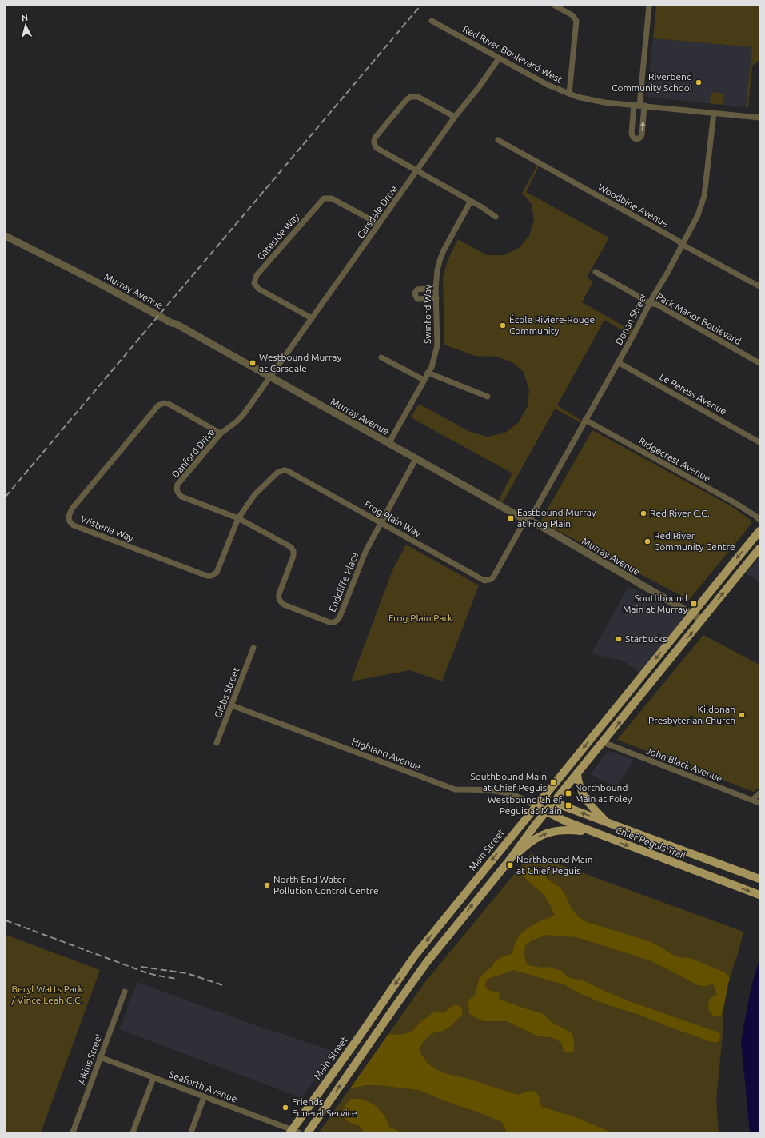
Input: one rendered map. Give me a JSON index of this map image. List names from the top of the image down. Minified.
{"streets":{"main road":["Chief Peguis Trail","Main Street"],"street":["Red River Boulevard West","Woodbine Avenue","Carsdale Drive","Gateside Way","Murray Avenue","Swinford Way","Donan Street","Park Manor Boulevard","Le Peress Avenue","Danford Drive","Ridgecrest Avenue","Frog Plain Way","Wisteria Way","Endcliffe Place","Gibbs Street","Highland Avenue","John Black Avenue","Aikins Street","Seaforth Avenue"]},"crossings":[["Red River Boulevard West","Carsdale Drive"],["Red River Boulevard West","Donan Street"],["Woodbine Avenue","Donan Street"],["Carsdale Drive","Gateside Way"],["Carsdale Drive","Murray Avenue"],["Carsdale Drive","Danford Drive"],["Murray Avenue","Swinford Way"],["Murray Avenue","Donan Street"],["Murray Avenue","Danford Drive"],["Murray Avenue","Frog Plain Way"],["Murray Avenue","Endcliffe Place"],["Murray Avenue","Main Street"],["Donan Street","Park Manor Boulevard"],["Donan Street","Le Peress Avenue"],["Donan Street","Ridgecrest Avenue"],["Donan Street","Frog Plain Way"],["Danford Drive","Frog Plain Way"],["Danford Drive","Wisteria Way"],["Danford Drive","Endcliffe Place"],["Frog Plain Way","Wisteria Way"],["Frog Plain Way","Endcliffe Place"],["Wisteria Way","Endcliffe Place"],["Gibbs Street","Highland Avenue"],["Highland Avenue","Chief Peguis Trail"],["Highland Avenue","Main Street"],["Chief Peguis Trail","Main Street"],["Main Street","Seaforth Avenue"],["Aikins Street","Seaforth Avenue"]],"parks":["Frog Plain Park","Beryl Watts Park / Vince Leah C.C."],"places":{"other":["Riverbend Community School","École Rivière-Rouge Community","Red River C.C.","Red River Community Centre","Starbucks","Kildonan Presbyterian Church","North End Water Pollution Control Centre","Friends Funeral Service"],"transit":["Westbound Murray at Carsdale","Eastbound Murray at Frog Plain","Southbound Main at Murray","Southbound Main at Chief Peguis","Northbound Main at Foley","Westbound Chief Peguis at Main","Northbound Main at Chief Peguis"]},"north":"top"}
